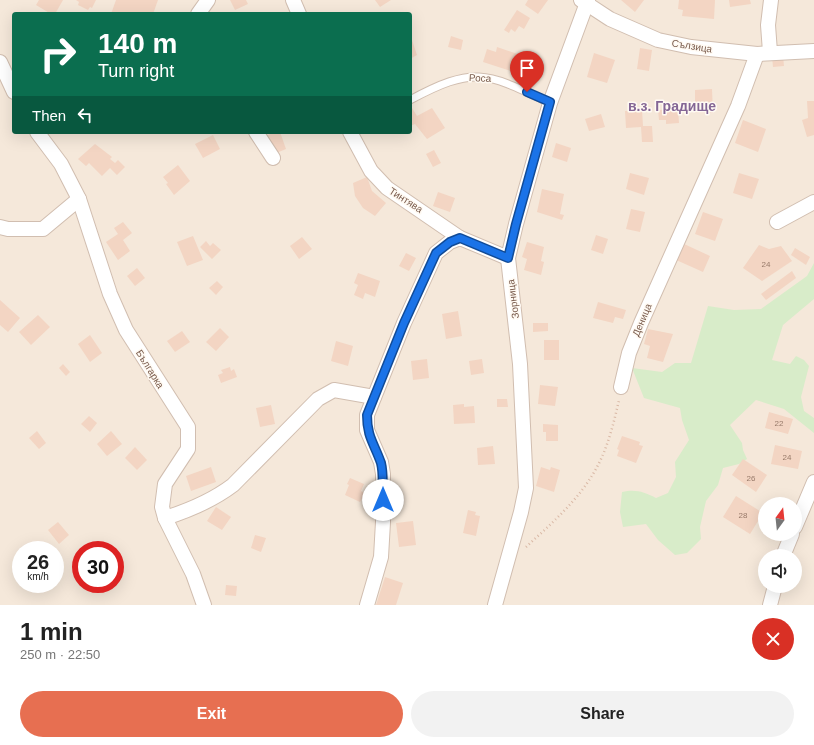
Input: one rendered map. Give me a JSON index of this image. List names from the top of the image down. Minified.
{"streets":{"street":["Сълзица","Тинтява","Зорница","Деница","Българка"],"lane":["Роса"]},"crossings":[["Сълзица","Зорница"],["Сълзица","Деница"],["Роса","Зорница"],["Тинтява","Зорница"]],"districts":["в.з. Градище"],"house_numbers":["24","22","24","26","28"],"north":"top","page":{"turn":["140 m","Turn right"],"then":"Then","speed":"26 km/h","limit":"30","heading":["1 min","250 m · 22:50"],"buttons":["Exit","Share"]}}
